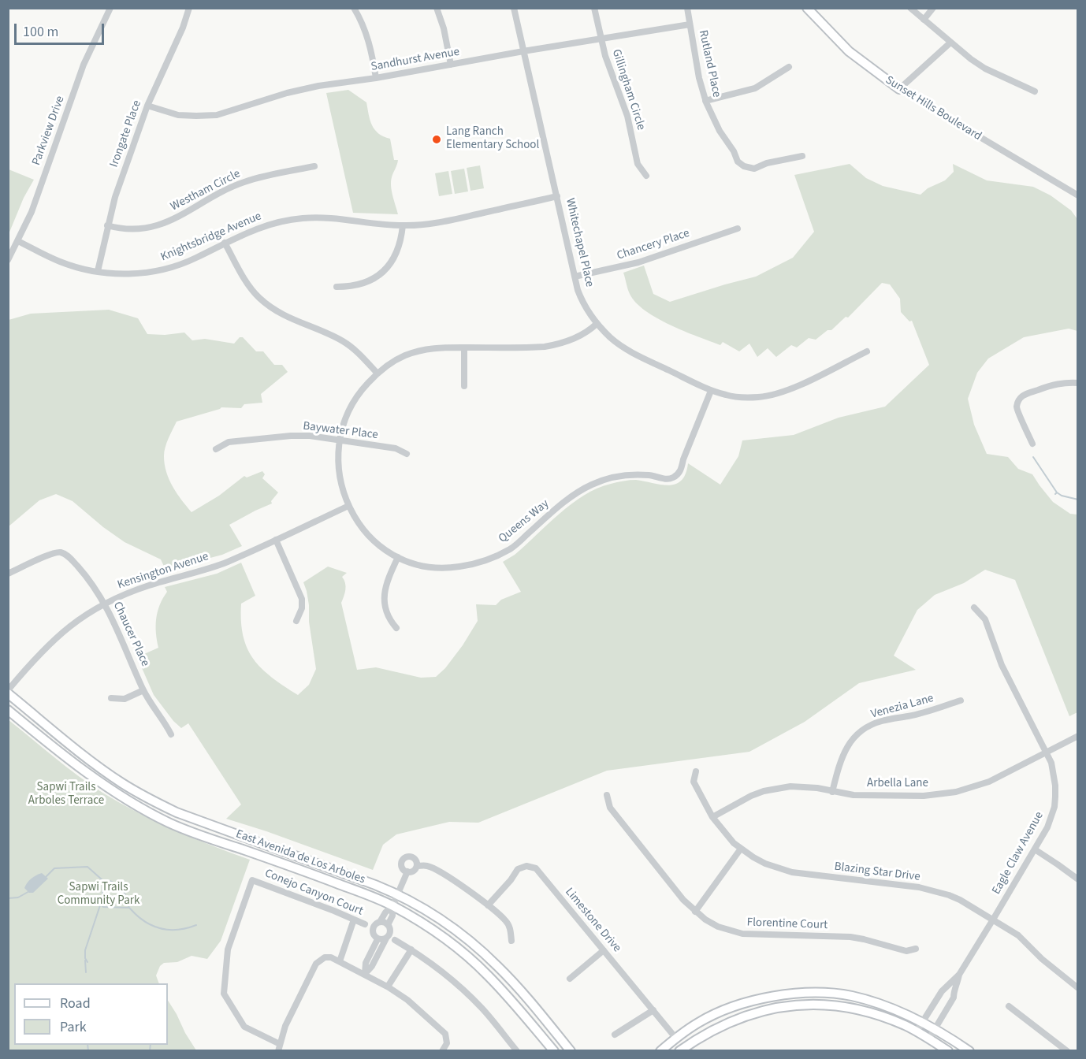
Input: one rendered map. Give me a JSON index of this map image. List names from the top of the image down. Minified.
{"streets":{"main road":["Sunset Hills Boulevard","East Avenida de Los Arboles"],"street":["Sandhurst Avenue","Rutland Place","Gillingham Circle","Parkview Drive","Irongate Place","Westham Circle","Knightsbridge Avenue","Whitechapel Place","Chancery Place","Baywater Place","Queens Way","Kensington Avenue","Chaucer Place","Venezia Lane","Arbella Lane","Eagle Claw Avenue","Blazing Star Drive","Conejo Canyon Court","Limestone Drive","Florentine Court"]},"crossings":[["Sandhurst Avenue","Rutland Place"],["Sandhurst Avenue","Gillingham Circle"],["Sandhurst Avenue","Irongate Place"],["Sandhurst Avenue","Whitechapel Place"],["Parkview Drive","Knightsbridge Avenue"],["Irongate Place","Westham Circle"],["Irongate Place","Knightsbridge Avenue"],["Knightsbridge Avenue","Whitechapel Place"],["Whitechapel Place","Chancery Place"],["Whitechapel Place","Queens Way"],["Baywater Place","Queens Way"],["Queens Way","Kensington Avenue"],["Kensington Avenue","Chaucer Place"],["Kensington Avenue","East Avenida de Los Arboles"],["Venezia Lane","Arbella Lane"],["Arbella Lane","Eagle Claw Avenue"],["Arbella Lane","Blazing Star Drive"],["Eagle Claw Avenue","Blazing Star Drive"]],"parks":["Sapwi Trails Arboles Terrace","Sapwi Trails Community Park"],"places":["Lang Ranch Elementary School"],"legend":["Road","Park"],"scale_bar":"100 m"}
